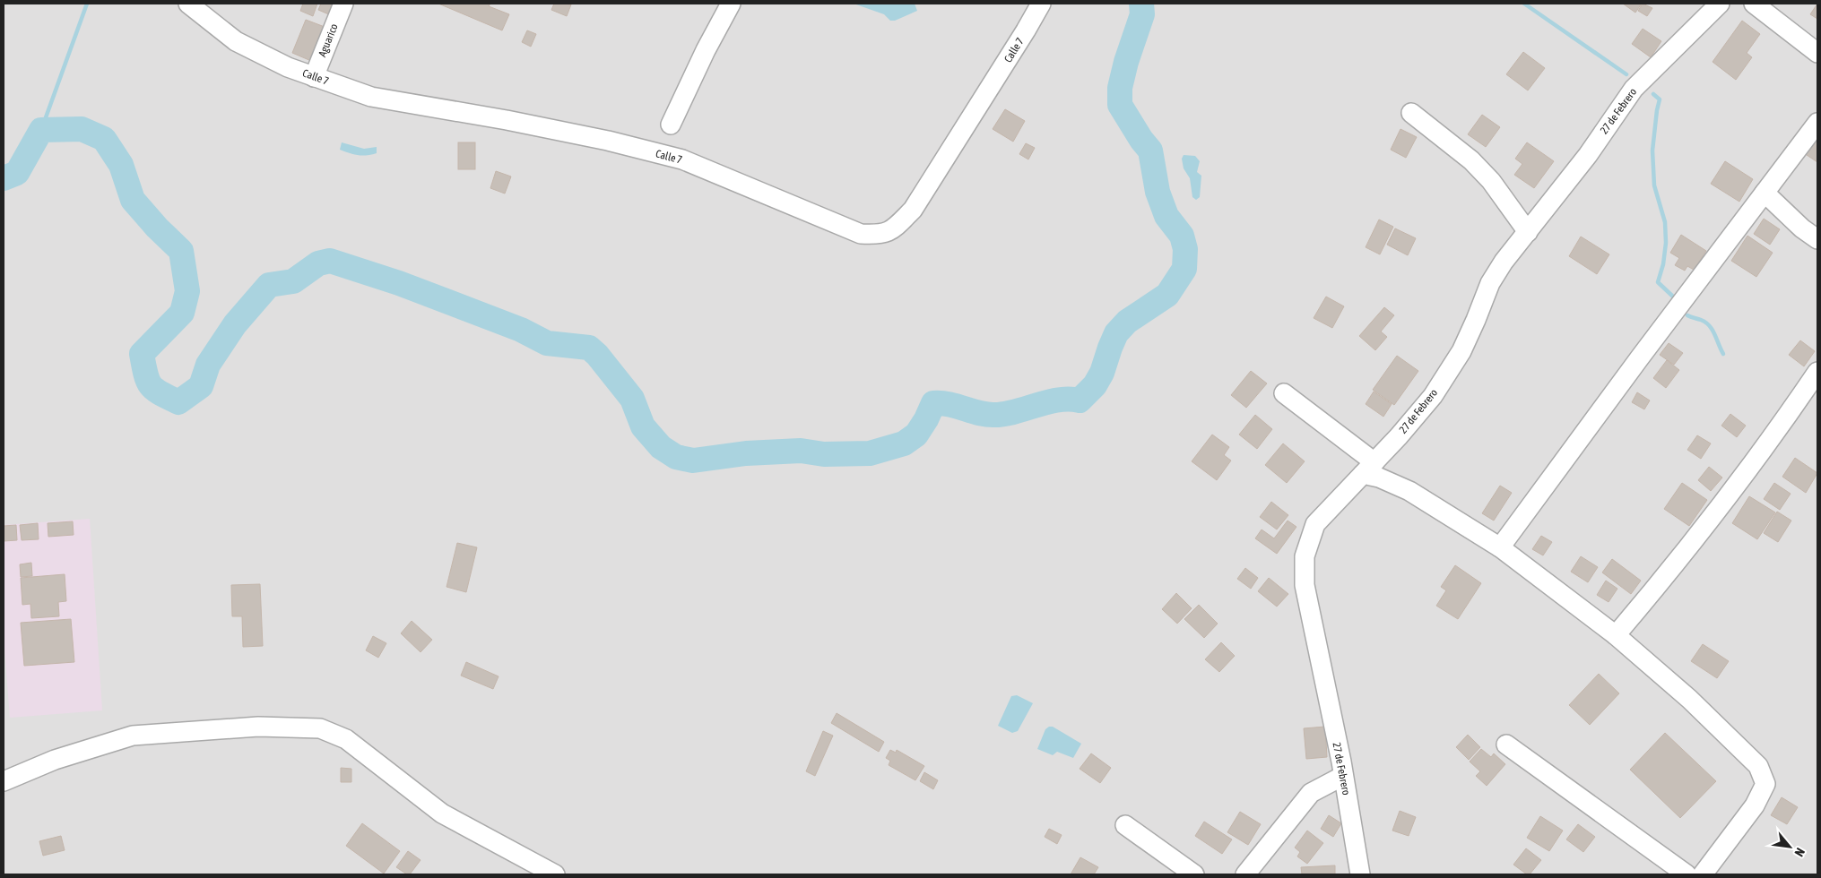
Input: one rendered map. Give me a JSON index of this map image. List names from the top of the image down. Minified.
{"streets":{"street":["Aguarico","Calle 7","27 de Febrero"]},"crossings":[["Aguarico","Calle 7"]],"north":"bottom right"}
